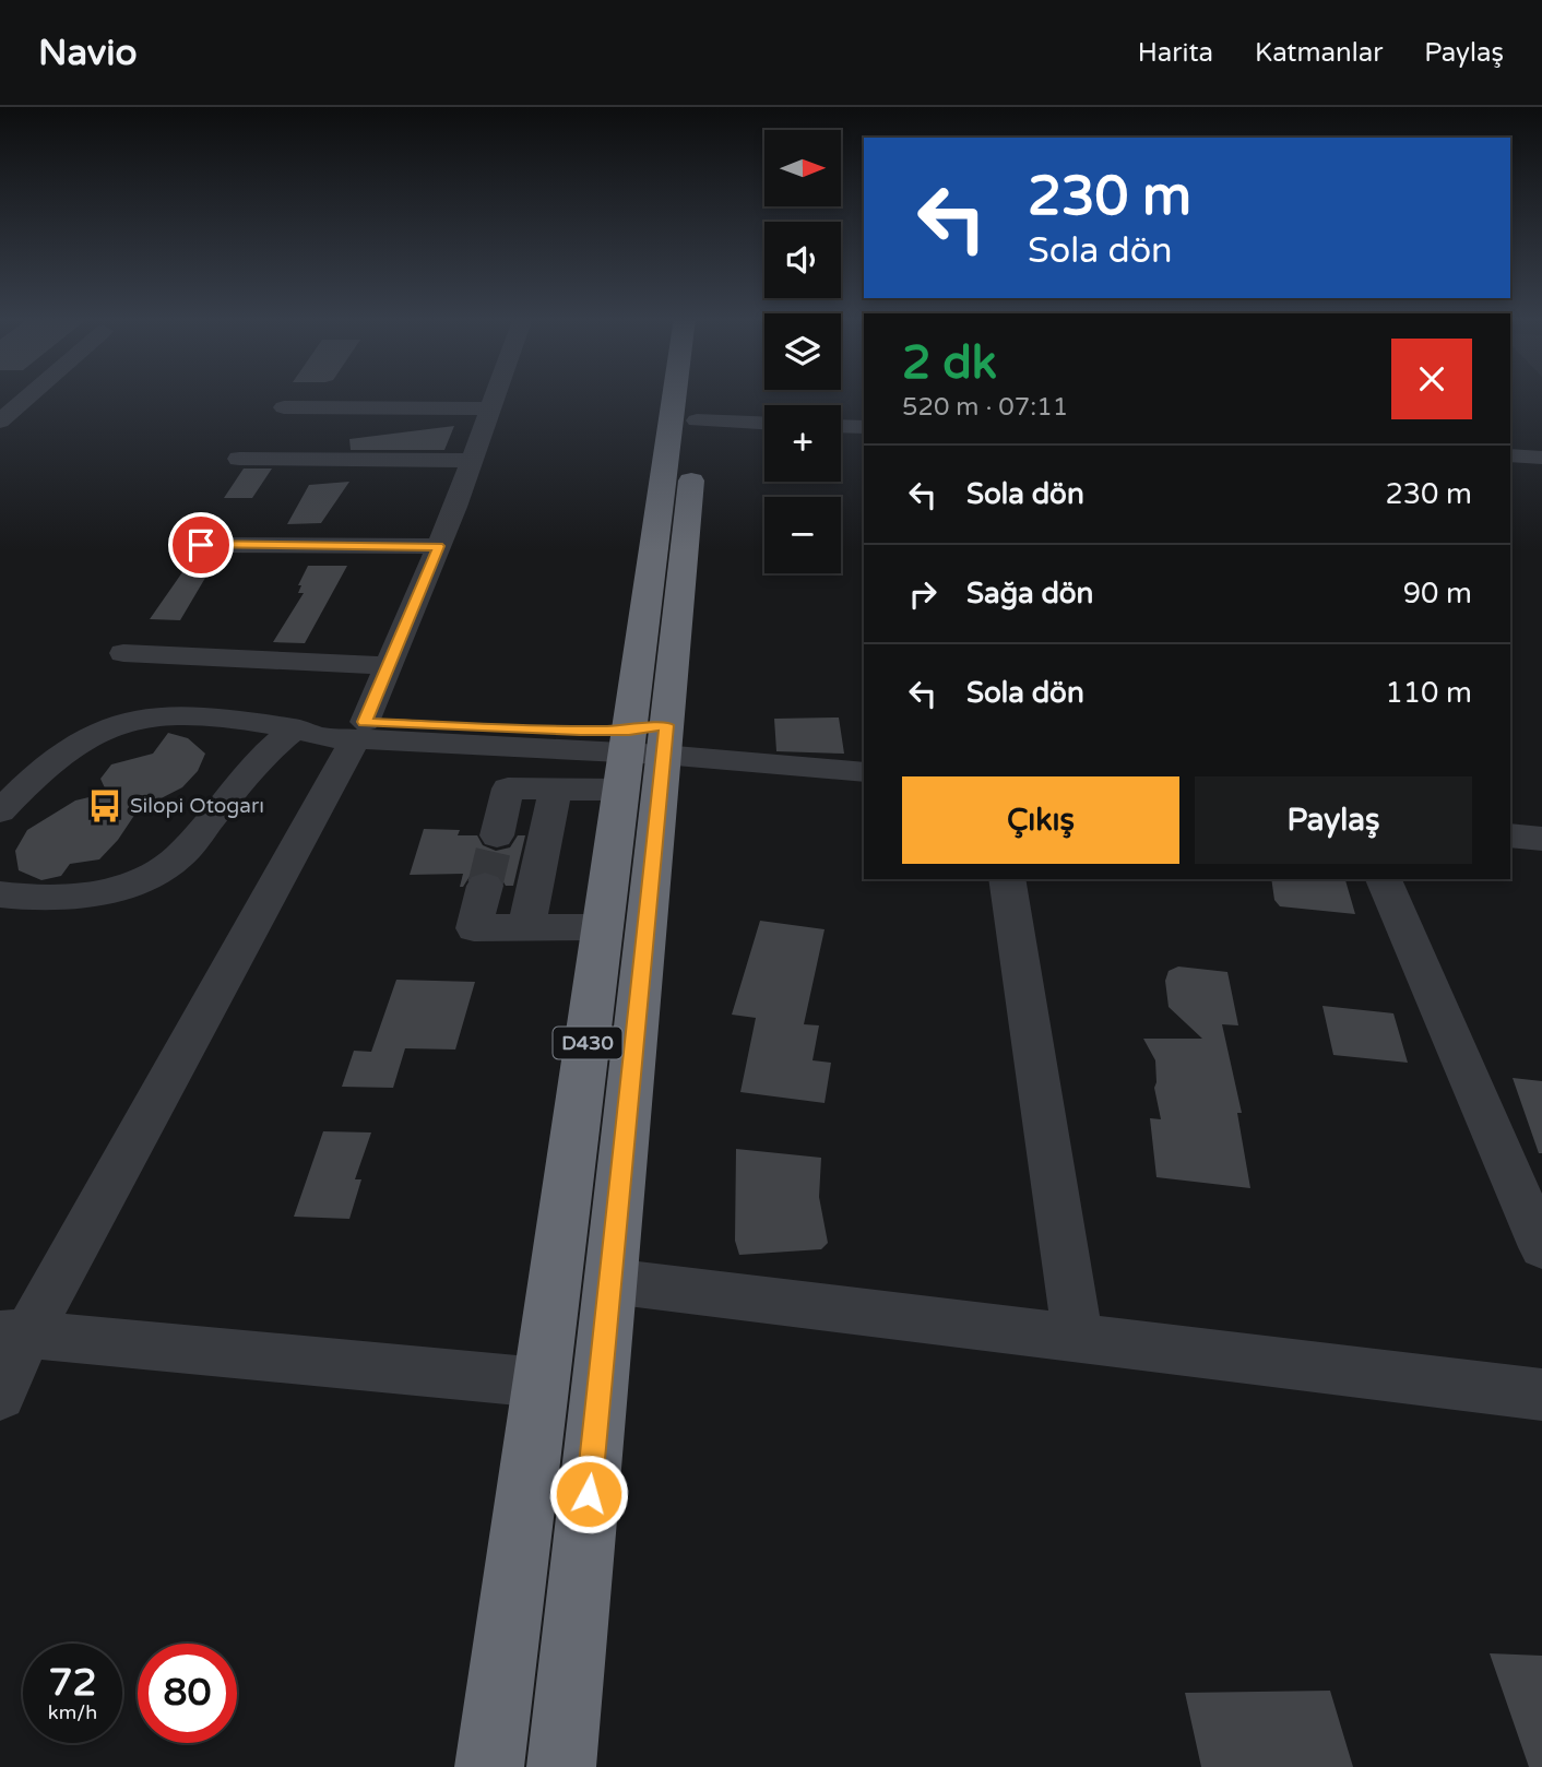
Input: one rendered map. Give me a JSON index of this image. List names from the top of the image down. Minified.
{"streets":{"highway":["D430"]},"places":{"bus stop":["Silopi Otogarı"]},"north":"right","page":{"header":"Navio","nav":["Harita","Katmanlar","Paylaş"],"map_buttons":["+","−"],"turn":["230 m","Sola dön"],"heading":["2 dk","520 m · 07:11"],"list":[{"name":"Sola dön","value":"230 m"},{"name":"Sağa dön","value":"90 m"},{"name":"Sola dön","value":"110 m"}],"buttons":["Çıkış","Paylaş"],"speed":"72 km/h","limit":"80"}}
